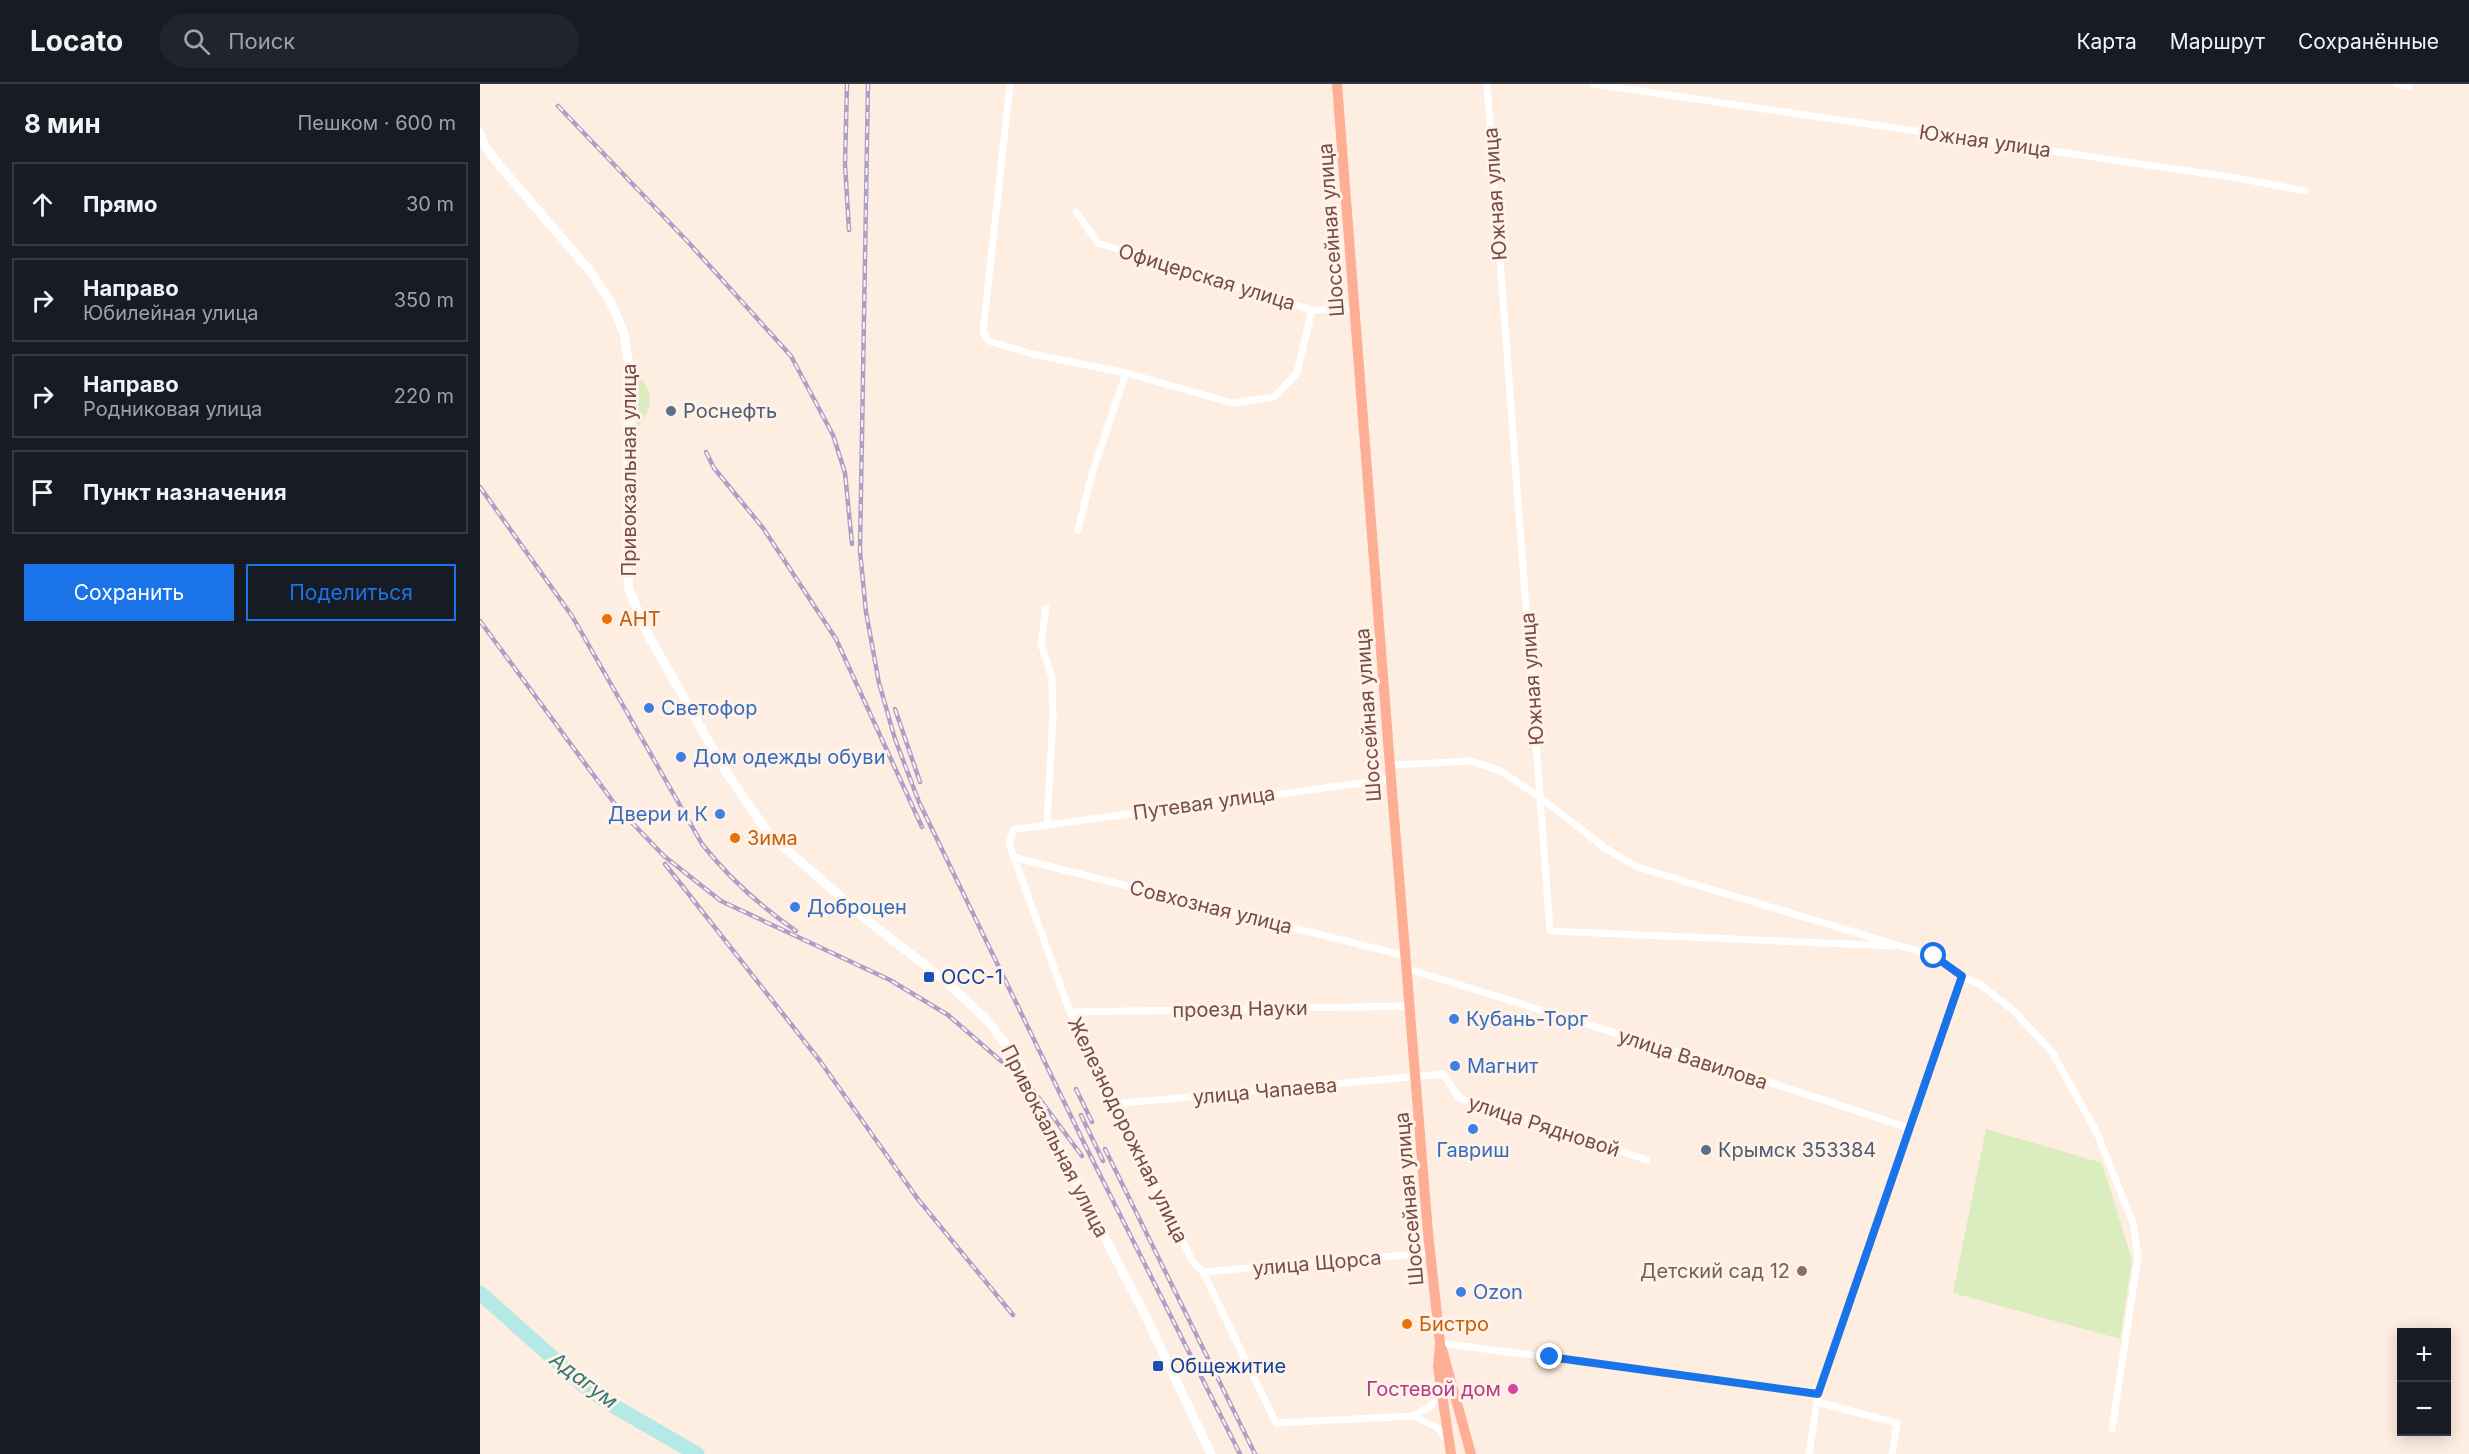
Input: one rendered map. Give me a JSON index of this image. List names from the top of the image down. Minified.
{"streets":{"highway":["Шоссейная улица"],"main road":["Привокзальная улица"],"street":["Южная улица","Офицерская улица","Путевая улица","Совхозная улица","проезд Науки","улица Вавилова","улица Чапаева","улица Рядновой","Железнодорожная улица","улица Щорса"]},"crossings":[["Шоссейная улица","Офицерская улица"],["Шоссейная улица","Путевая улица"],["Шоссейная улица","Совхозная улица"],["Шоссейная улица","проезд Науки"],["Шоссейная улица","улица Вавилова"],["Шоссейная улица","улица Чапаева"],["Шоссейная улица","улица Рядновой"],["Шоссейная улица","улица Щорса"],["Путевая улица","Железнодорожная улица"],["Совхозная улица","Железнодорожная улица"],["проезд Науки","Железнодорожная улица"],["улица Чапаева","улица Рядновой"],["улица Чапаева","Железнодорожная улица"],["Железнодорожная улица","улица Щорса"]],"water":["Адагум"],"places":{"other":["Роснефть","АНТ","Светофор","Дом одежды обуви","Двери и К","Зима","Доброцен","Кубань-Торг","Магнит","Гавриш","Крымск 353384","Детский сад 12","Ozon","Бистро","Гостевой дом"],"transit":["ОСС-1","Общежитие"]},"page":{"header":"Locato","search":"Поиск","nav":["Карта","Маршрут","Сохранённые"],"heading":["8 мин","Пешком · 600 m"],"list":[["Прямо","30 m"],["Направо","Юбилейная улица","350 m"],["Направо","Родниковая улица","220 m"],"Пункт назначения"],"buttons":["Сохранить","Поделиться"],"map_buttons":["+","−"]}}
